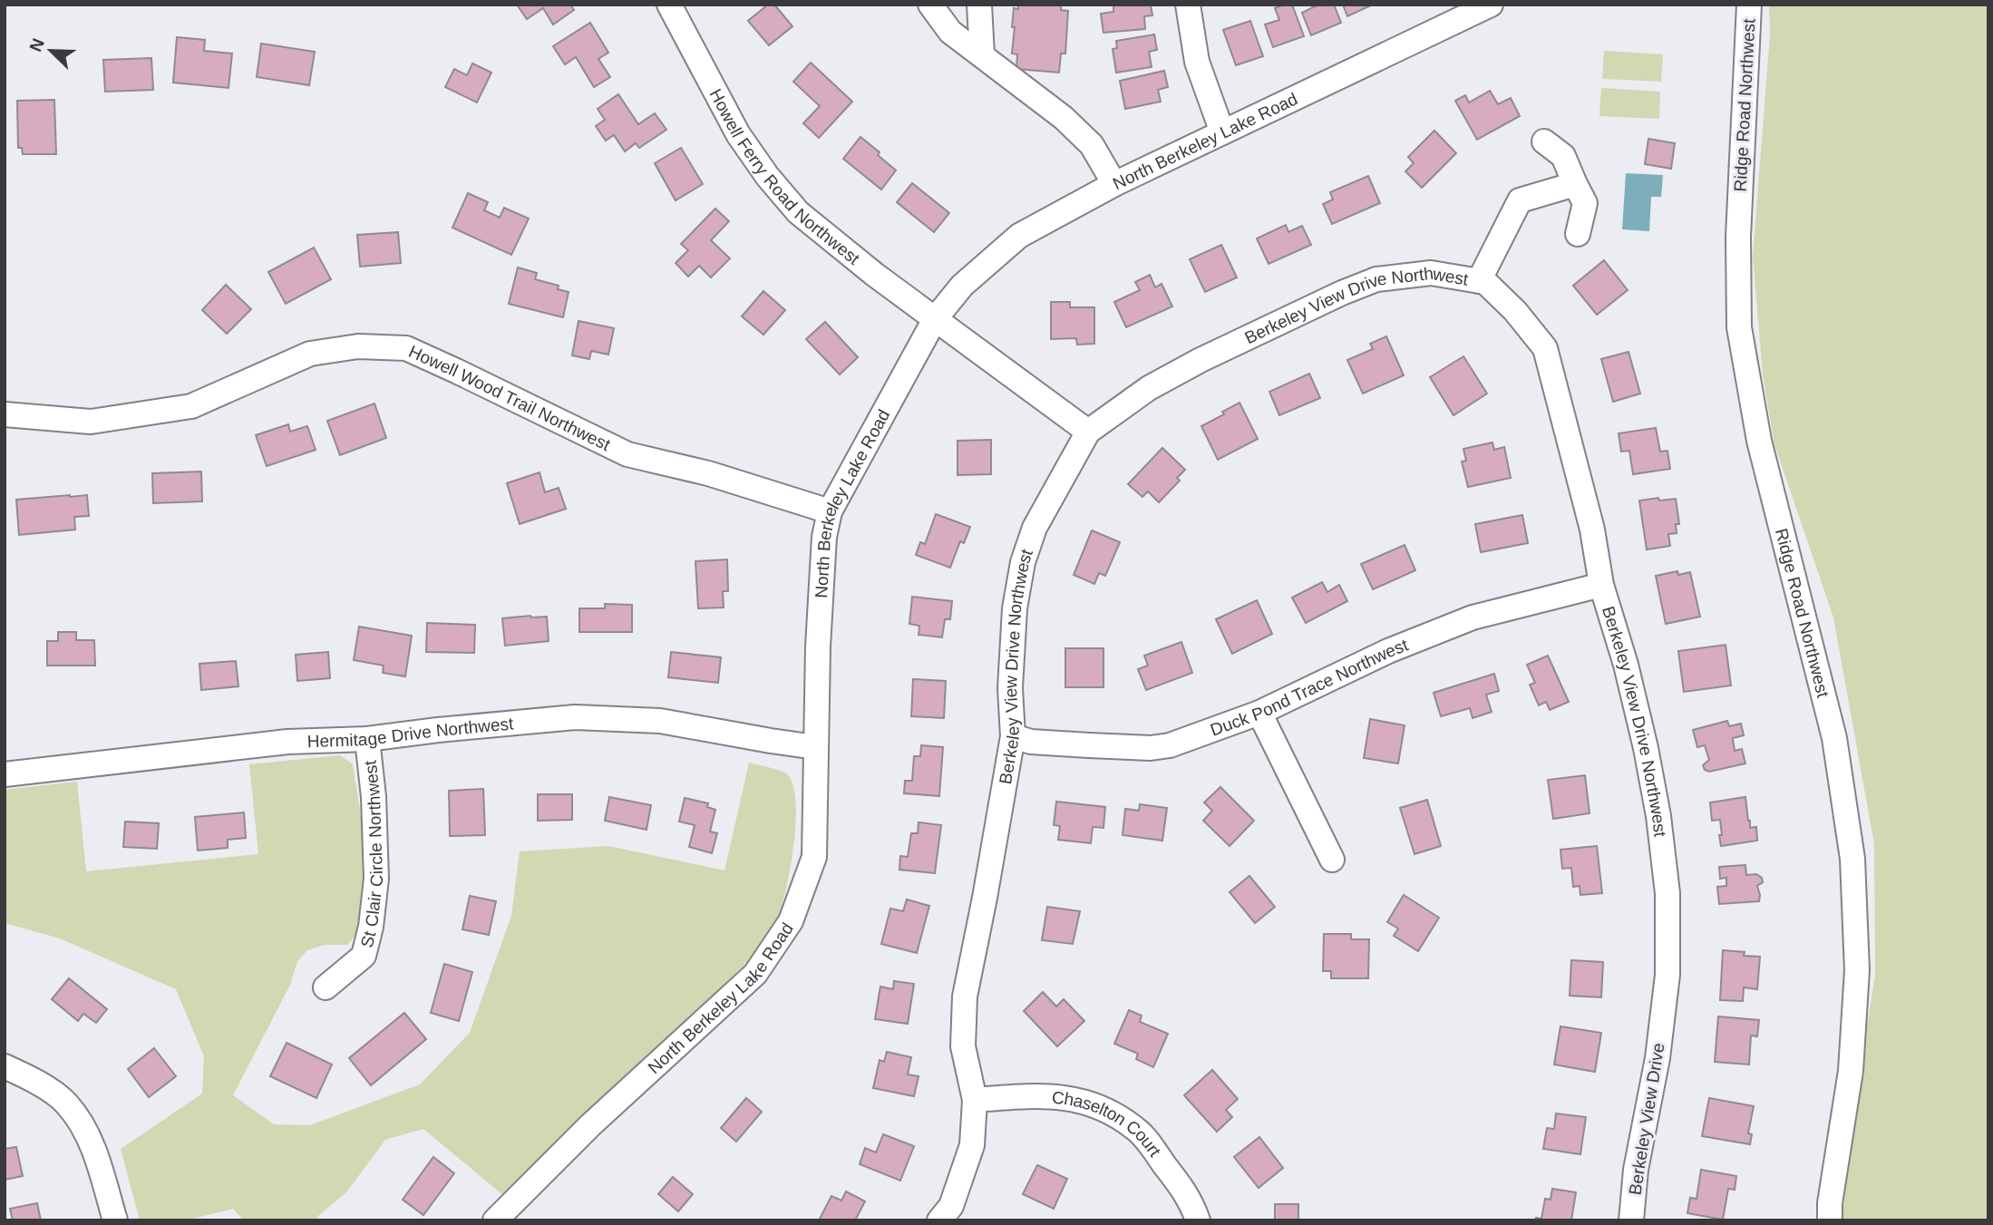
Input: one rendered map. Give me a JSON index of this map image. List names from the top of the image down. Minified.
{"streets":{"street":["Ridge Road Northwest","North Berkeley Lake Road","Howell Ferry Road Northwest","Berkeley View Drive Northwest","Howell Wood Trail Northwest","Duck Pond Trace Northwest","Hermitage Drive Northwest","St Clair Circle Northwest","Berkeley View Drive","Chaselton Court"]},"crossings":[["North Berkeley Lake Road","Howell Ferry Road Northwest"],["North Berkeley Lake Road","Howell Wood Trail Northwest"],["North Berkeley Lake Road","Hermitage Drive Northwest"],["Howell Ferry Road Northwest","Berkeley View Drive Northwest"],["Berkeley View Drive Northwest","Duck Pond Trace Northwest"],["Berkeley View Drive Northwest","Berkeley View Drive"],["Berkeley View Drive Northwest","Chaselton Court"],["Hermitage Drive Northwest","St Clair Circle Northwest"]],"north":"top left"}
